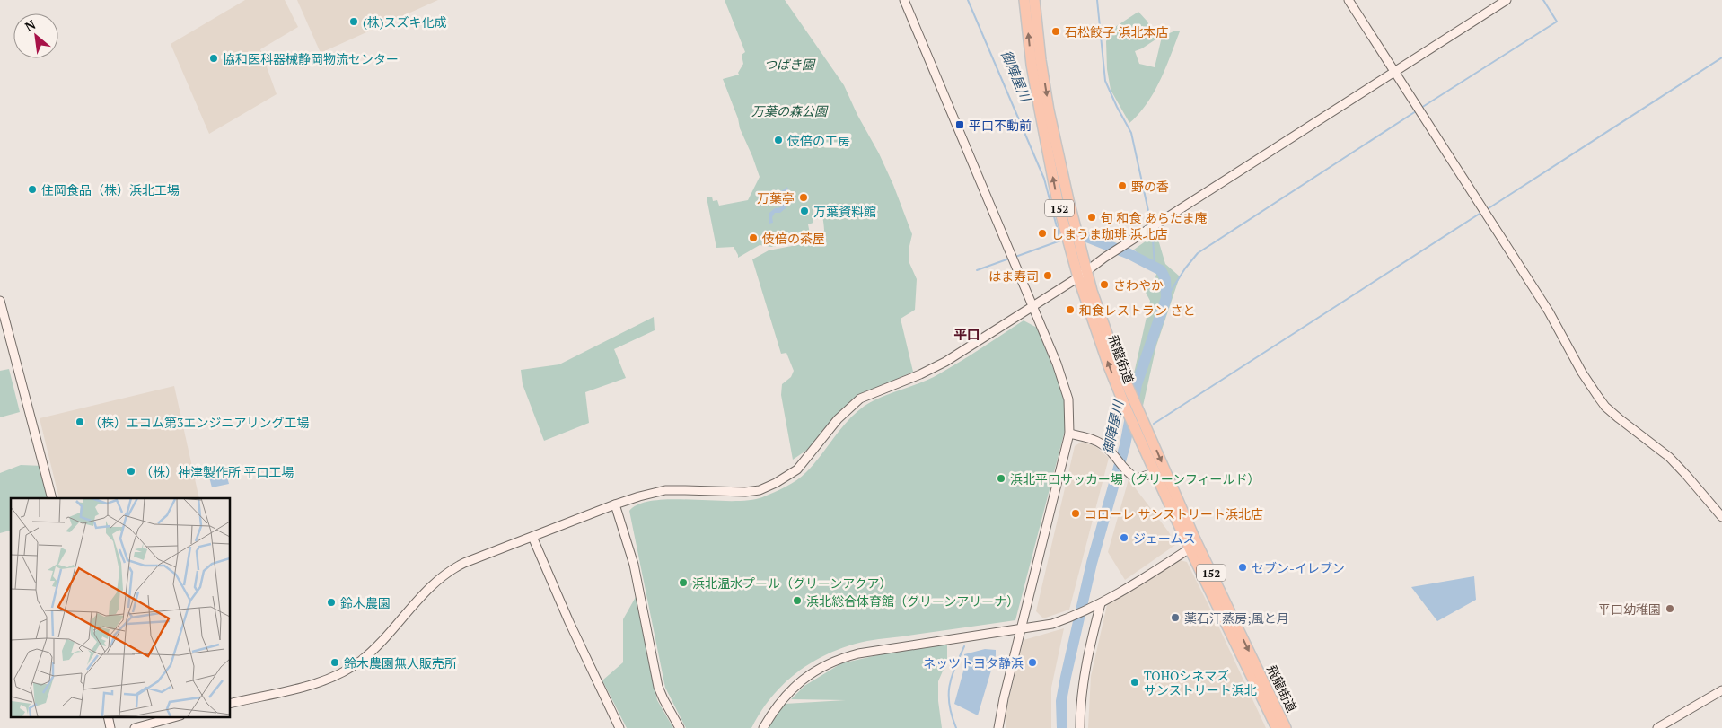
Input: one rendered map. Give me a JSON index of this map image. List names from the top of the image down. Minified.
{"streets":{"highway":["152","飛龍街道"]},"districts":["平口"],"water":["御陣屋川"],"parks":["つばき園","万葉の森公園"],"places":{"other":["(株)スズキ化成","石松餃子 浜北本店","協和医科器械静岡物流センター","伎倍の工房","野の香","住岡食品（株）浜北工場","万葉亭","万葉資料館","旬 和食 あらたま庵","しまうま珈琲 浜北店","伎倍の茶屋","はま寿司","さわやか","和食レストラン さと","（株）エコム第3エンジニアリング工場","（株）神津製作所 平口工場","浜北平口サッカー場（グリーンフィールド）","コローレ サンストリート浜北店","ジェームス","セブン-イレブン","浜北温水プール（グリーンアクア）","浜北総合体育館（グリーンアリーナ）","鈴木農園","平口幼稚園","薬石汗蒸房;風と月","鈴木農園無人販売所","ネッツトヨタ静浜","TOHOシネマズ サンストリート浜北"],"transit":["平口不動前"]},"north":"top left"}
